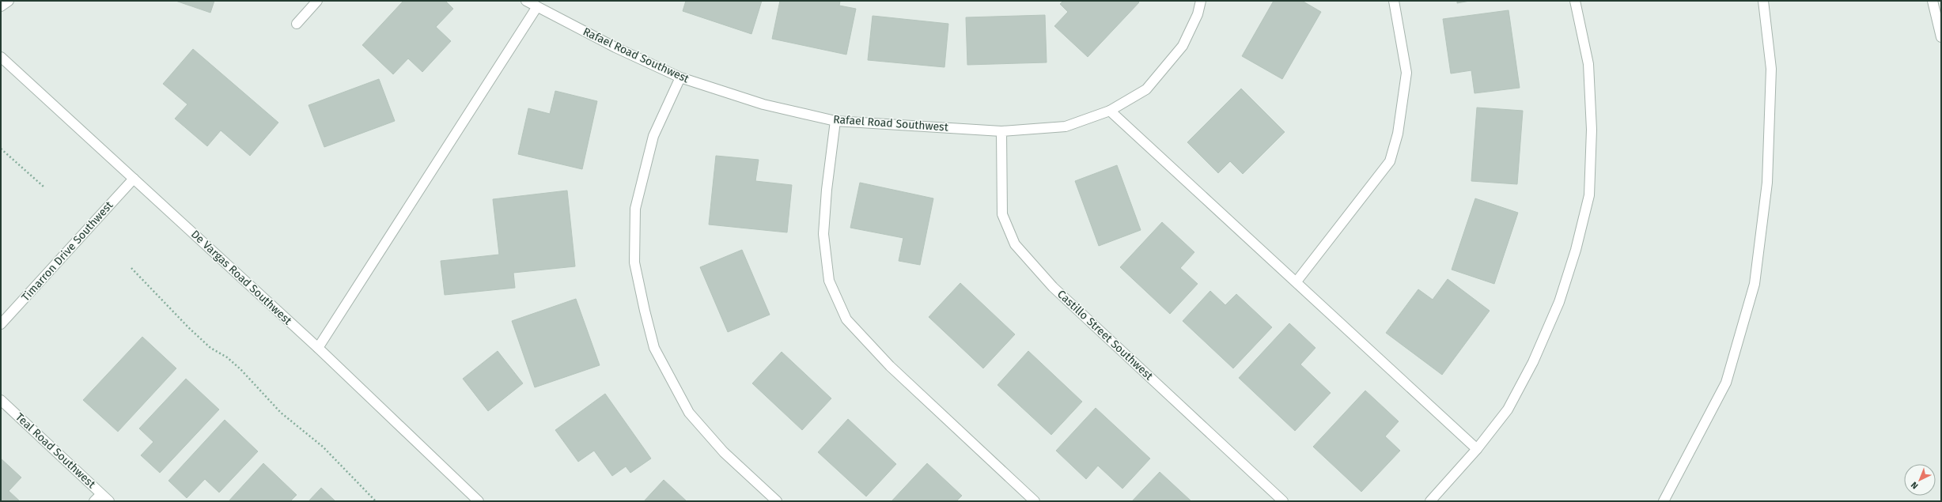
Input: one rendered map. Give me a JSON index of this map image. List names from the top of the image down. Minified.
{"streets":{"street":["Rafael Road Southwest","Timarron Drive Southwest","De Vargas Road Southwest","Castillo Street Southwest","Teal Road Southwest"]},"crossings":[["Rafael Road Southwest","Castillo Street Southwest"],["Timarron Drive Southwest","De Vargas Road Southwest"]],"north":"bottom left"}
